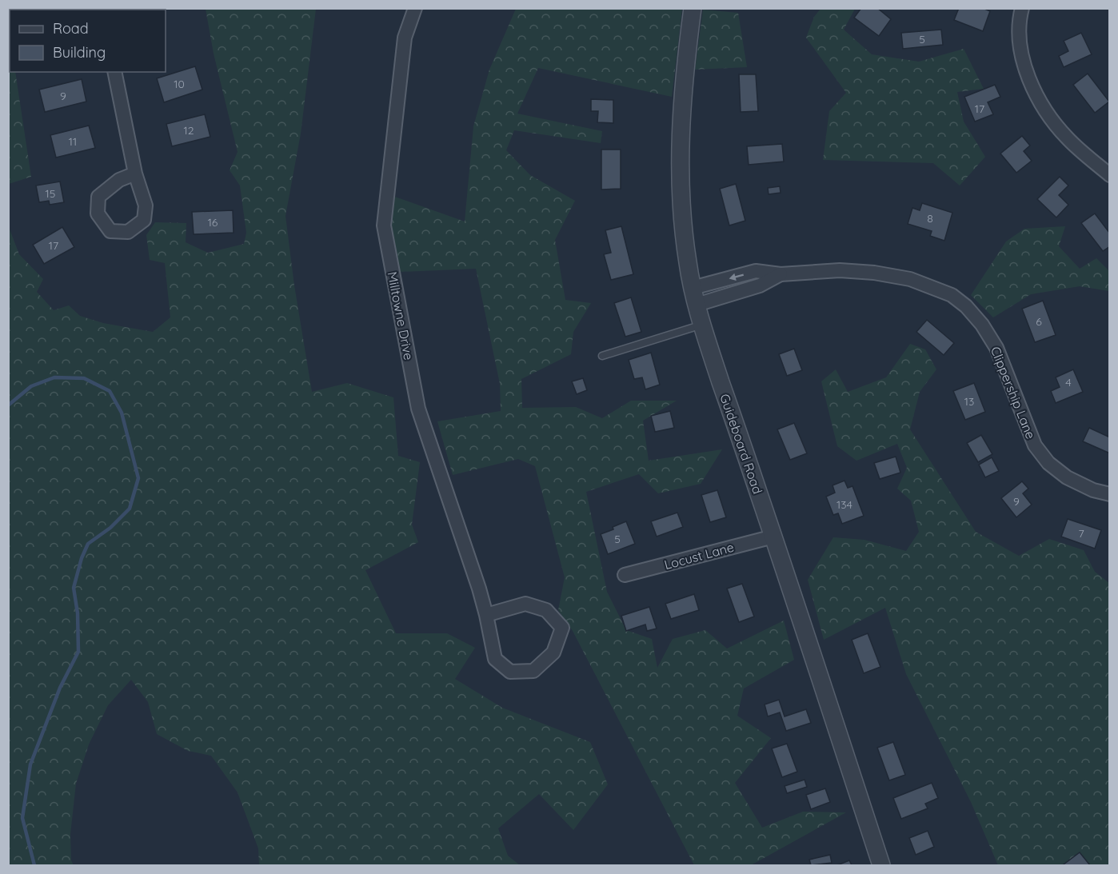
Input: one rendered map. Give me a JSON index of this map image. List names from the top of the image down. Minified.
{"streets":{"street":["Milltowne Drive","Clippership Lane","Guideboard Road","Locust Lane"]},"crossings":[["Clippership Lane","Guideboard Road"],["Guideboard Road","Locust Lane"]],"house_numbers":["5","10","9","17","12","11","15","8","16","17","6","4","13","9","134","7","5"],"legend":["Road","Building"]}
